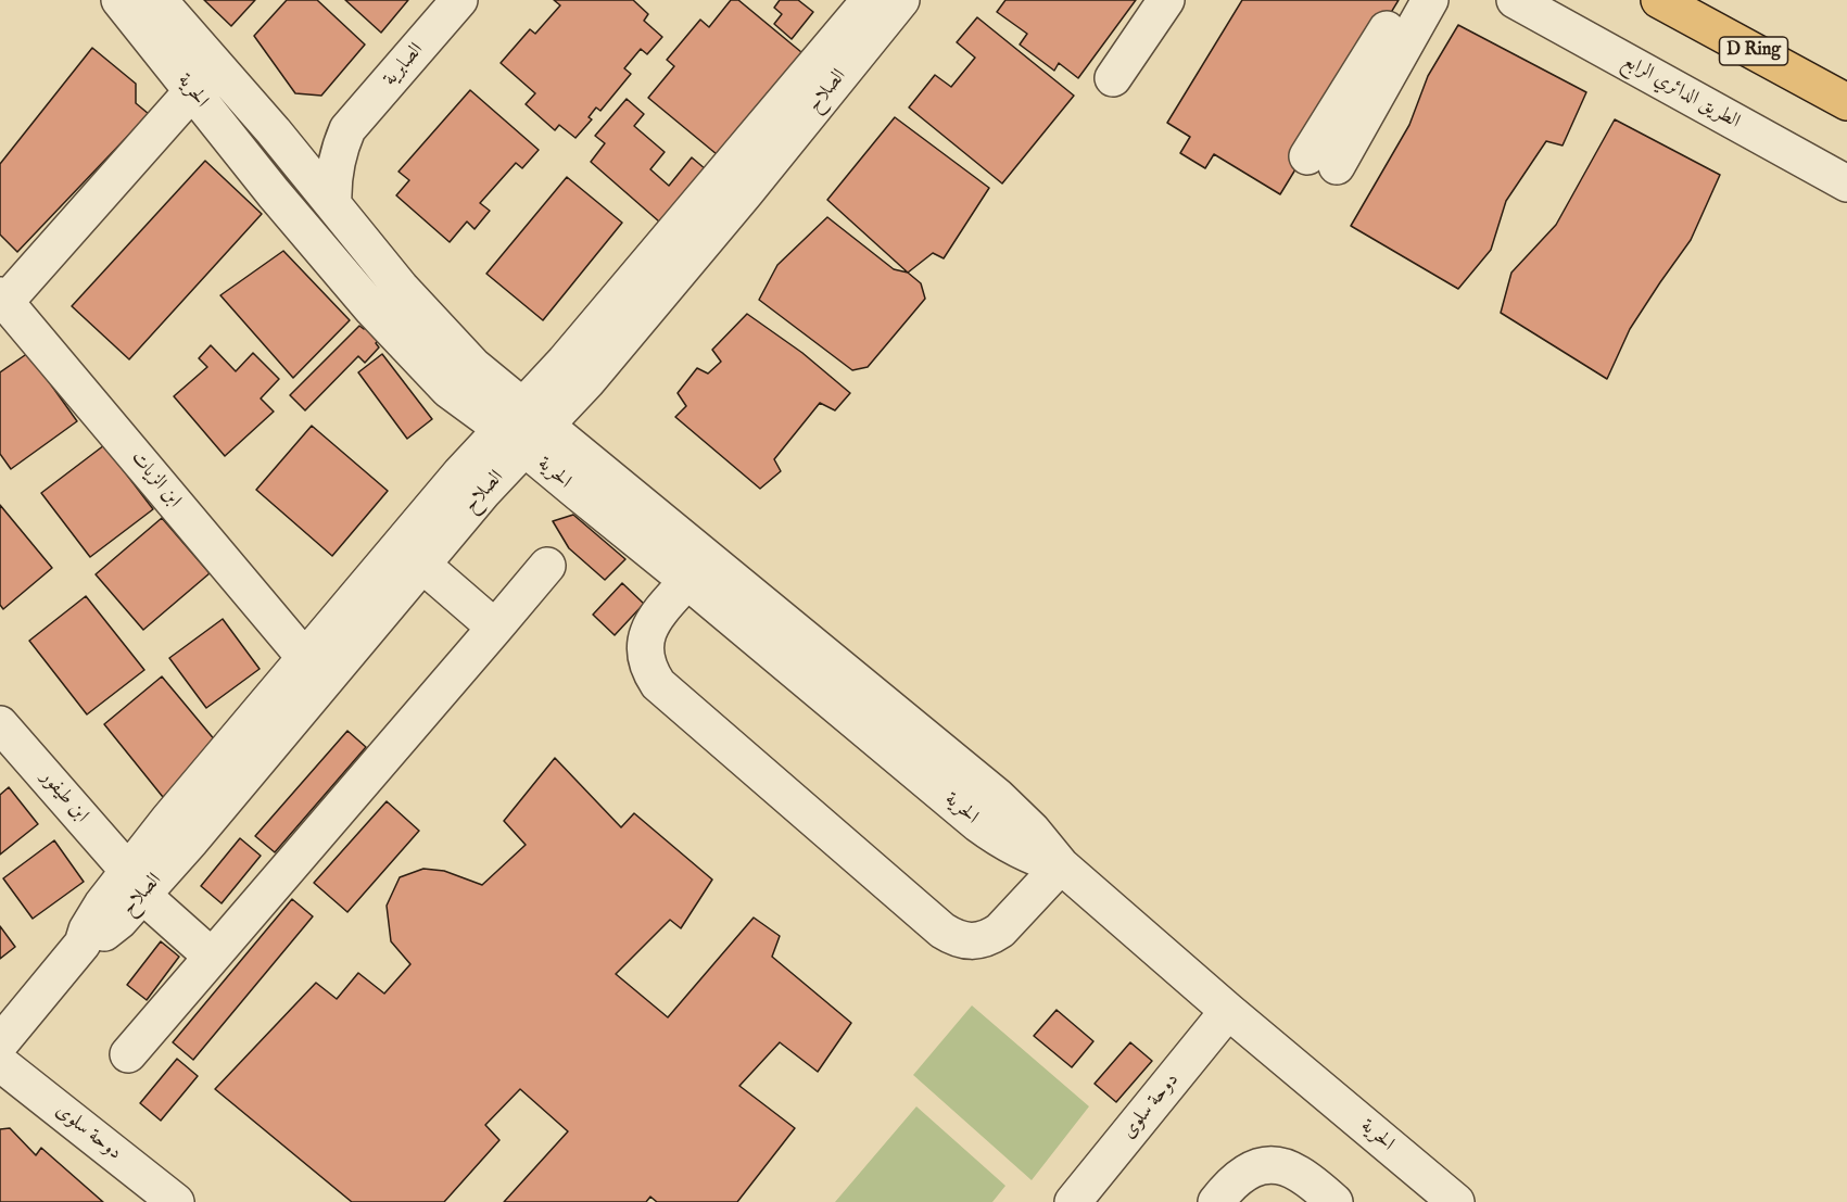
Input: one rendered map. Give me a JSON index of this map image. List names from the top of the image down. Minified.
{"streets":{"main road":["D Ring"],"street":["الصابرية","الحرية","الصلاح","الطريق الدائري الرابع","ابن الزيات","ابن طيفور","دوحة سلوى"]},"crossings":[["الصابرية","الحرية"],["الحرية","الصلاح"],["الحرية","ابن الزيات"],["الحرية","دوحة سلوى"],["الصلاح","ابن الزيات"],["الصلاح","ابن طيفور"]]}
